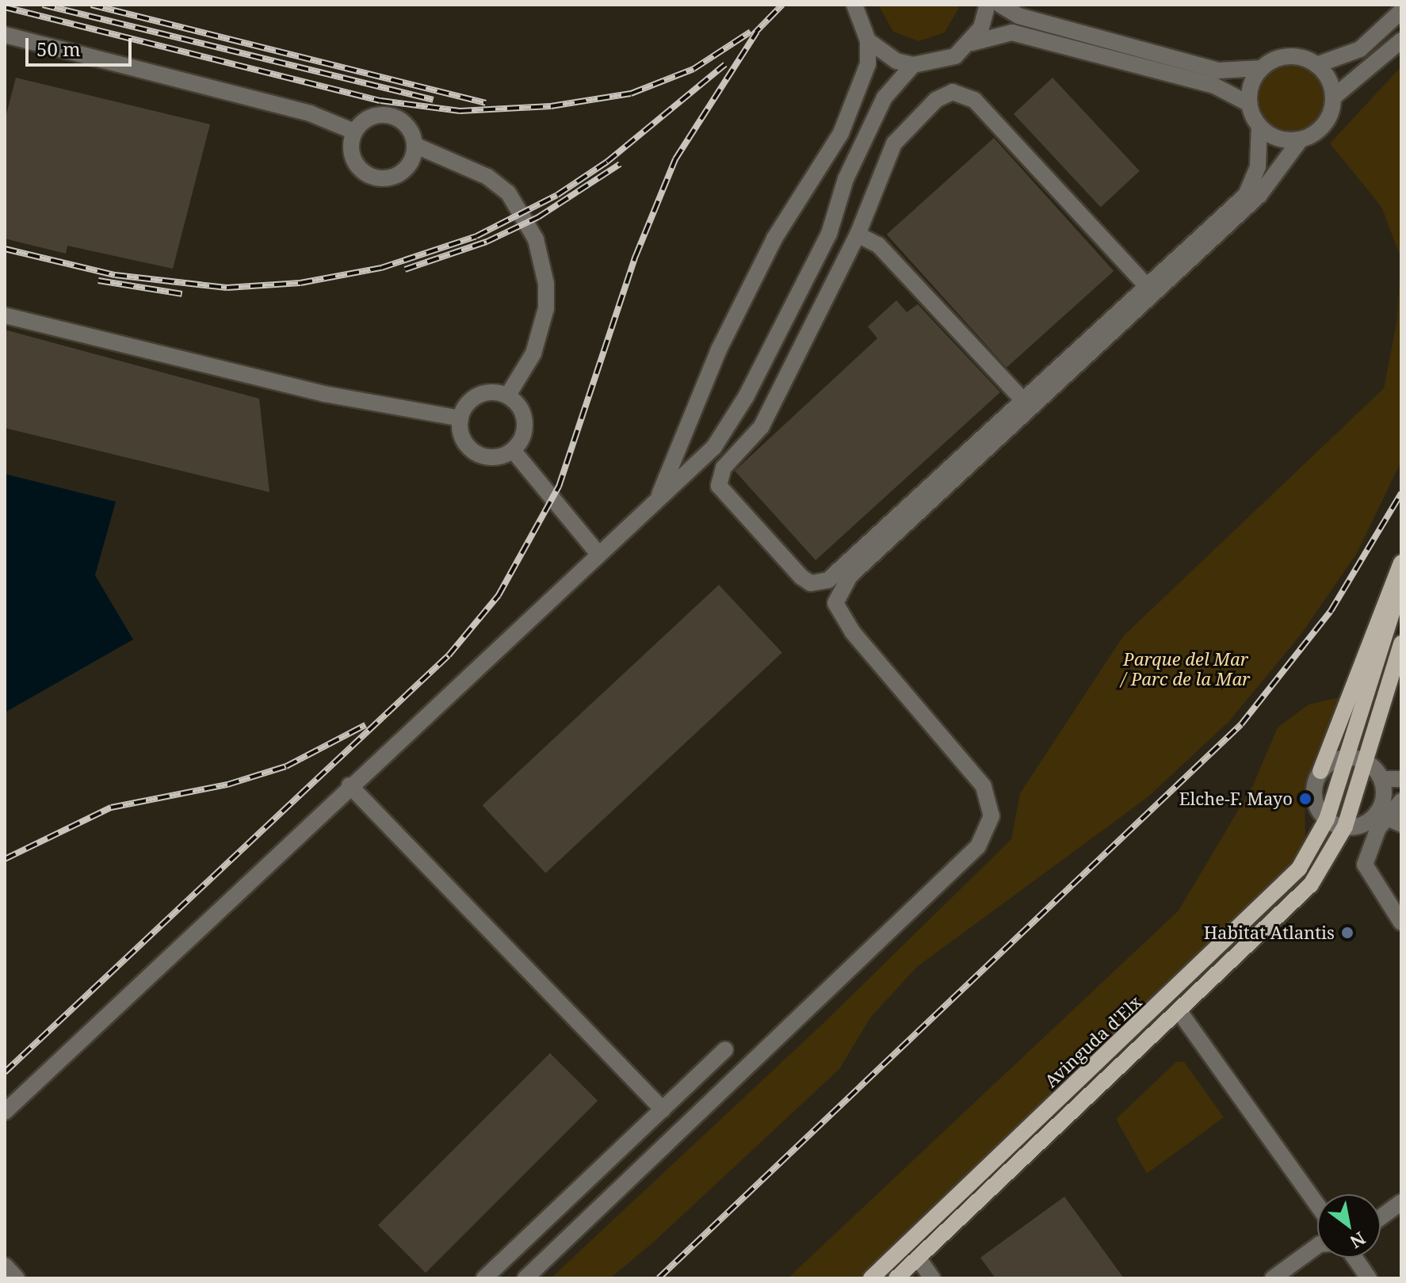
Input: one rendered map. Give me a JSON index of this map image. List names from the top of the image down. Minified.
{"streets":{"main road":["Avinguda d'Elx"]},"parks":["Parque del Mar / Parc de la Mar"],"places":["Elche-F. Mayo","Habitat Atlantis"],"scale_bar":"50 m","north":"bottom right"}
